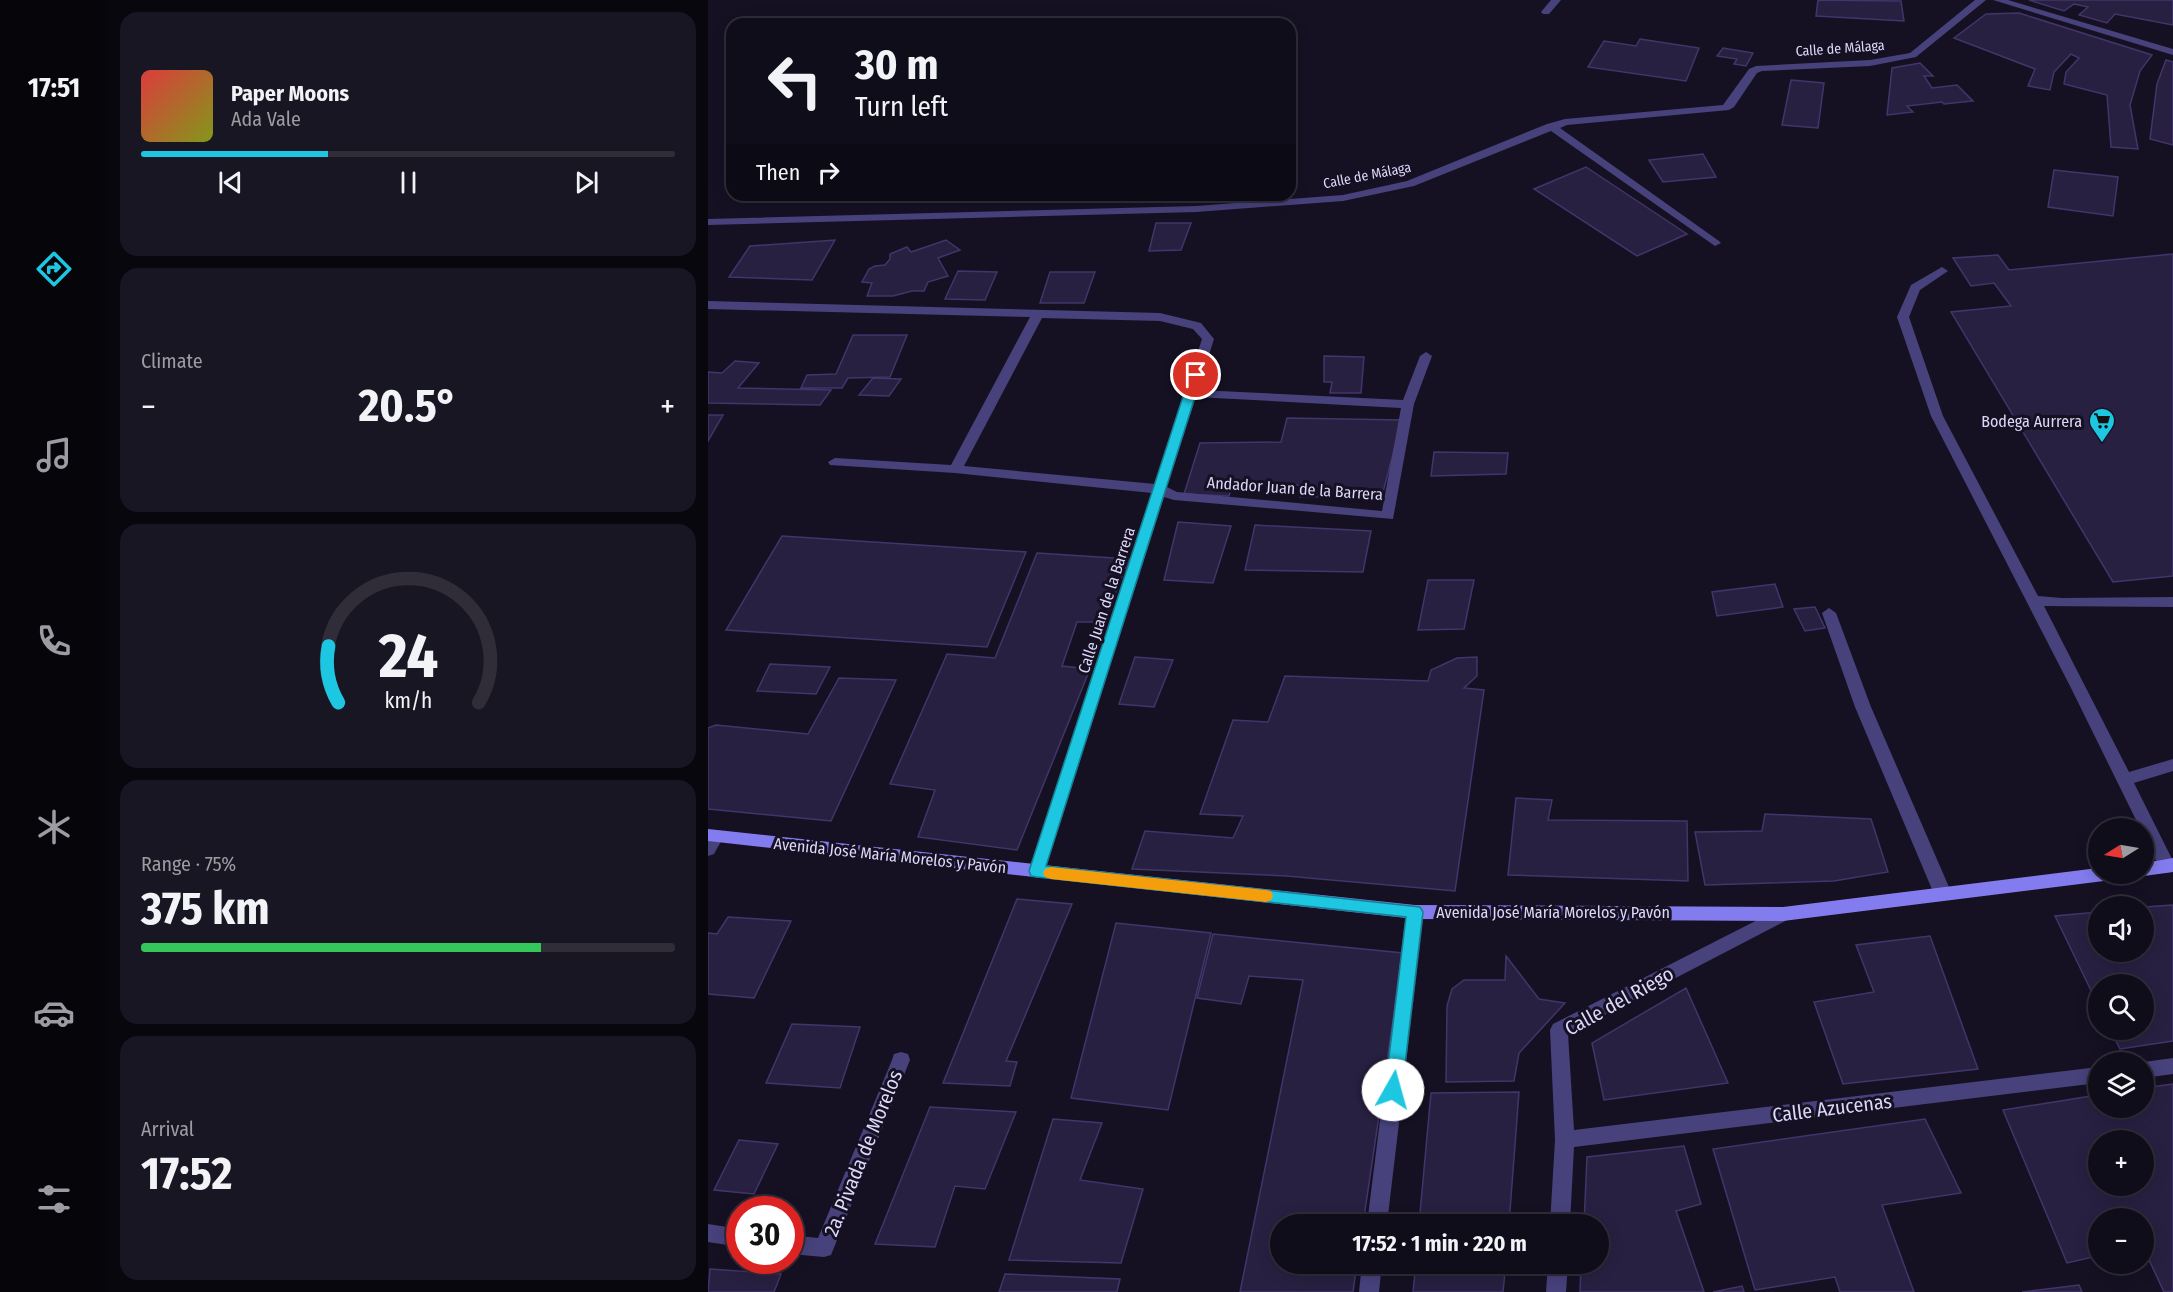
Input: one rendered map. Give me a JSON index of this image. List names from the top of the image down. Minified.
{"streets":{"main road":["Avenida José María Morelos y Pavón"],"street":["Calle de Málaga","Andador Juan de la Barrera","Calle Juan de la Barrera","Calle del Riego","Calle Azucenas","2a. Pivada de Morelos"]},"crossings":[["Andador Juan de la Barrera","Calle Juan de la Barrera"],["Calle Juan de la Barrera","Avenida José María Morelos y Pavón"],["Avenida José María Morelos y Pavón","Calle del Riego"],["Calle del Riego","Calle Azucenas"]],"places":{"supermarket":["Bodega Aurrera"]},"north":"left","page":{"tabs":"17:51","turn":["30 m","Turn left"],"song":["Paper Moons","Ada Vale"],"then":"Then","tile":["Climate",["Range · 75%","375 km"],["Arrival","17:52"]],"heat":["−","20.5°","+"],"map_buttons":["+","−"],"limit":"30","trip":"17:52 · 1 min · 220 m","gauge":["24","km/h"]}}
